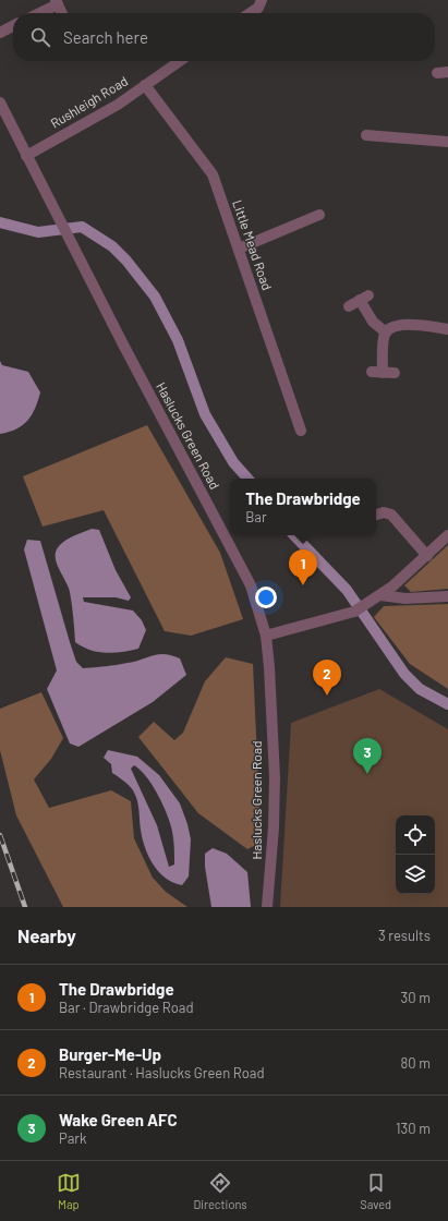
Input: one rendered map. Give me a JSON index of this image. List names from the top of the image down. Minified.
{"streets":{"street":["Rushleigh Road","Little Mead Road","Haslucks Green Road"]},"crossings":[["Rushleigh Road","Little Mead Road"],["Rushleigh Road","Haslucks Green Road"]],"page":{"search":"Search here","popup":["The Drawbridge","Bar"],"pins":["1","2","3"],"heading":["Nearby","3 results"],"list":[{"mark":"1","name":"The Drawbridge","note":"Bar · Drawbridge Road","value":"30 m"},{"mark":"2","name":"Burger-Me-Up","note":"Restaurant · Haslucks Green Road","value":"80 m"},{"mark":"3","name":"Wake Green AFC","note":"Park","value":"130 m"}],"nav":["Map","Directions","Saved"]}}
